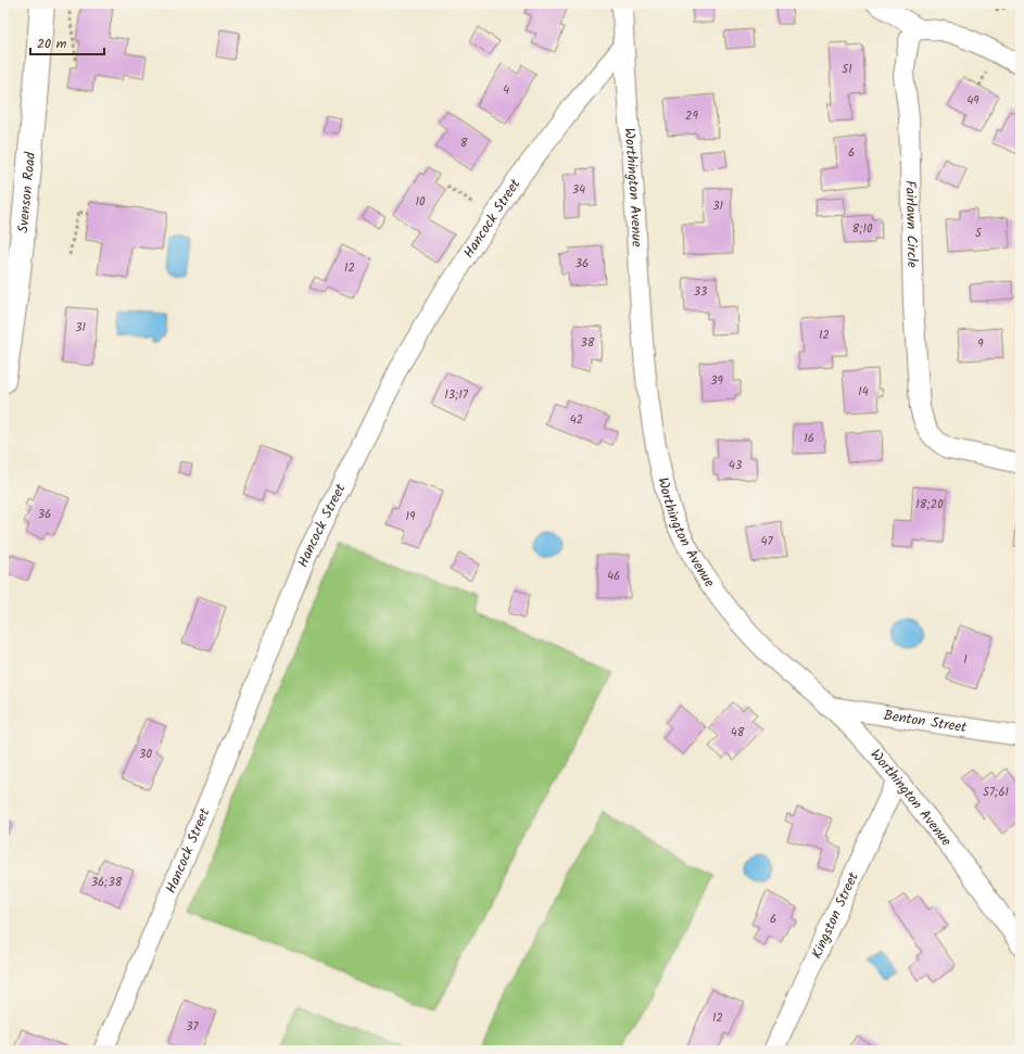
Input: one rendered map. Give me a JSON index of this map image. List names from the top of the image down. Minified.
{"streets":{"street":["Worthington Avenue","Svenson Road","Hancock Street","Fairlawn Circle","Benton Street","Kingston Street"]},"crossings":[["Worthington Avenue","Hancock Street"],["Worthington Avenue","Benton Street"],["Worthington Avenue","Kingston Street"]],"house_numbers":["51","4","49","29","8","6","34","10","31","8;10","5","36","12","33","31","12","38","9","39","14","13;17","42","16","43","18;20","36","19","47","46","1","48","30","57;61","36;38","6","12","37"],"scale_bar":"20 m"}
